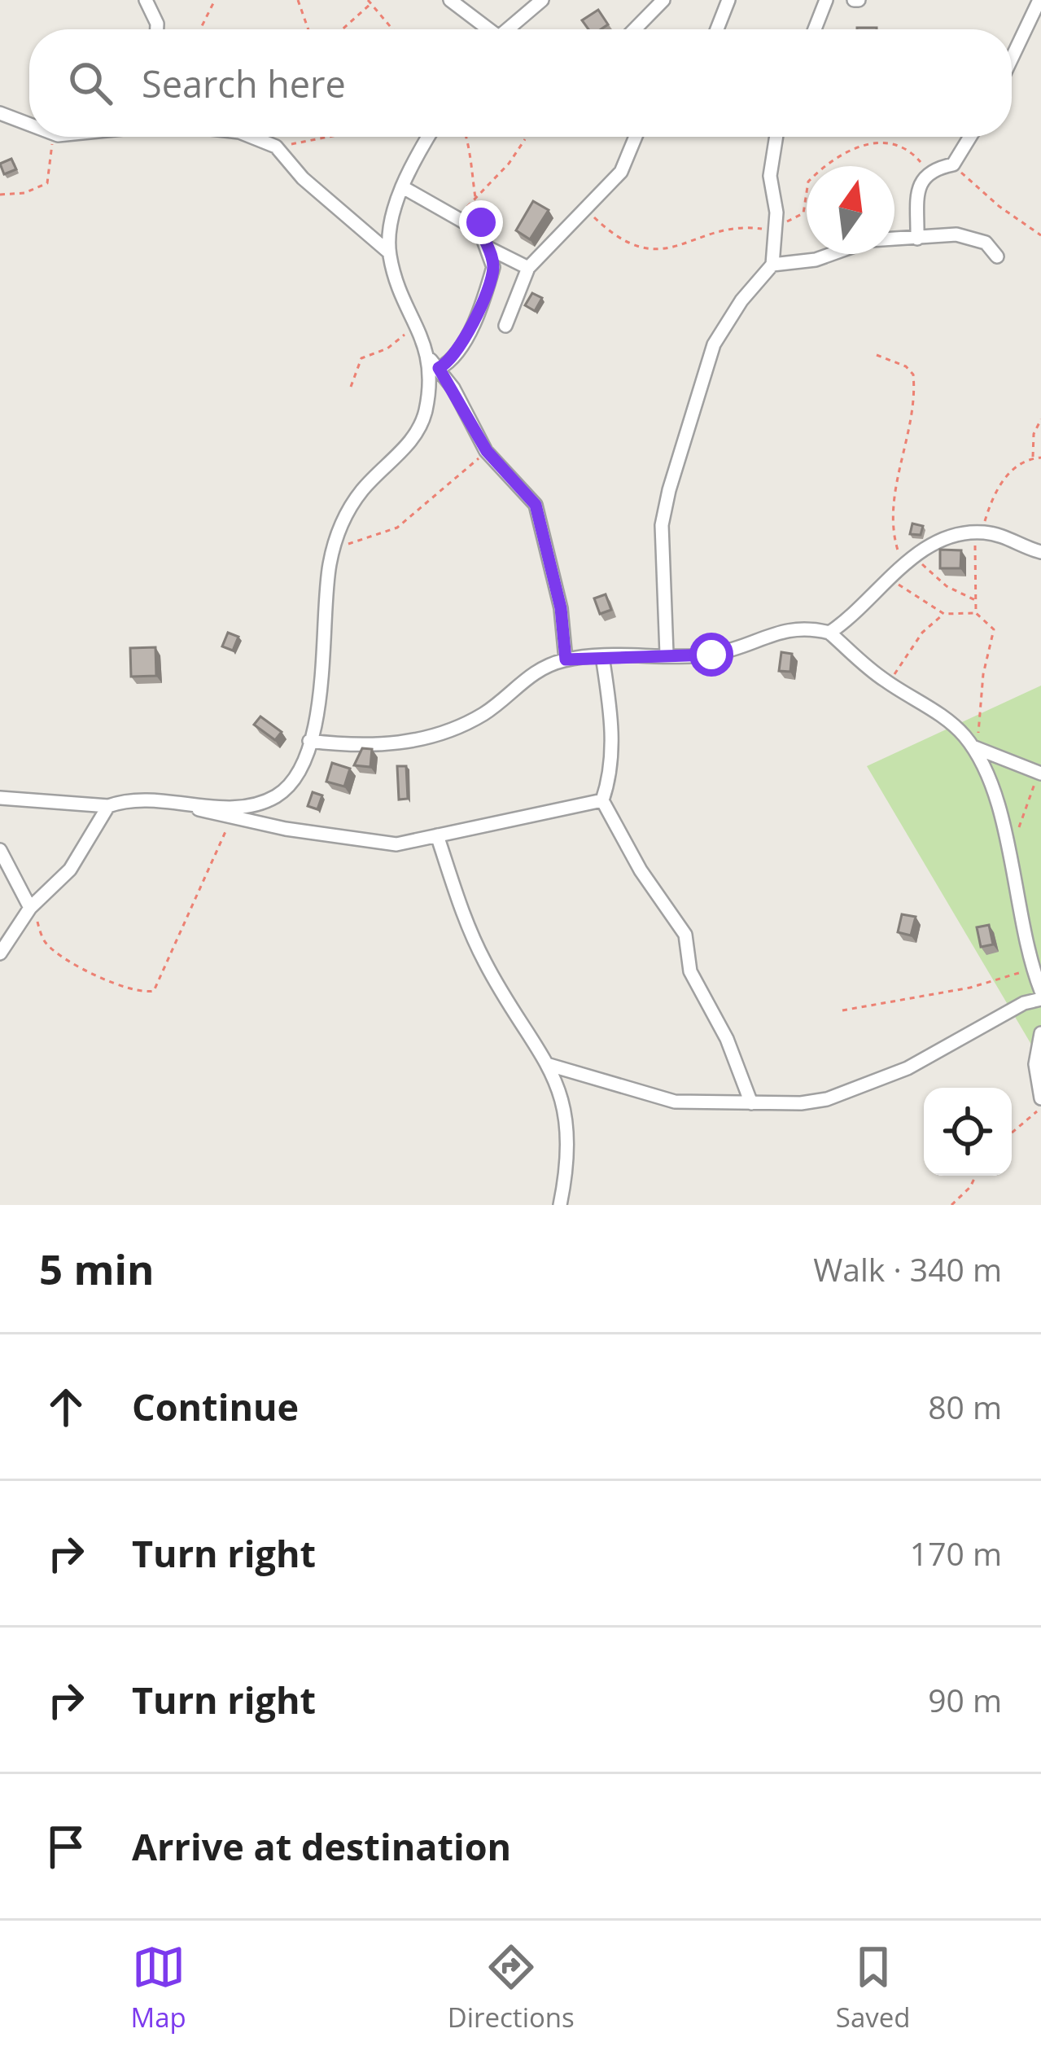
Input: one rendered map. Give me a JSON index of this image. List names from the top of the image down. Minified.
{"north":"top","page":{"search":"Search here","heading":["5 min","Walk · 340 m"],"list":[["Continue","80 m"],["Turn right","170 m"],["Turn right","90 m"],"Arrive at destination"],"nav":["Map","Directions","Saved"]}}
